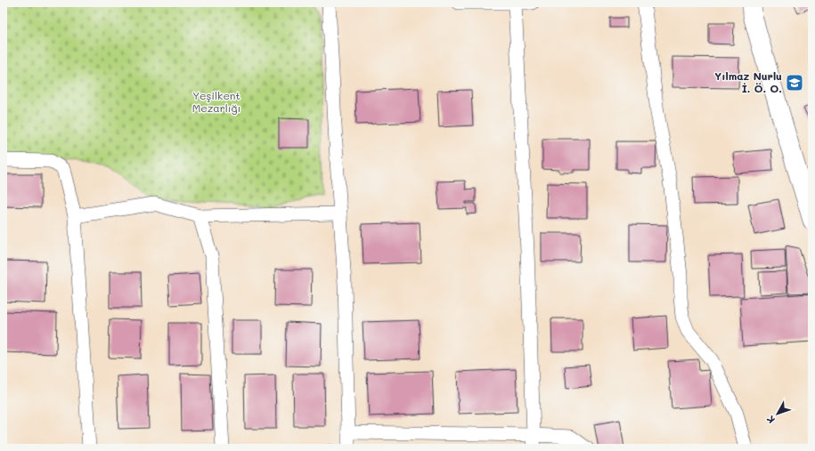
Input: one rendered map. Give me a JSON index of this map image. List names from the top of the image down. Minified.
{"parks":["Yeşilkent Mezarlığı"],"places":{"school or university":["Yılmaz Nurlu İ. Ö. O."]},"north":"bottom left"}
